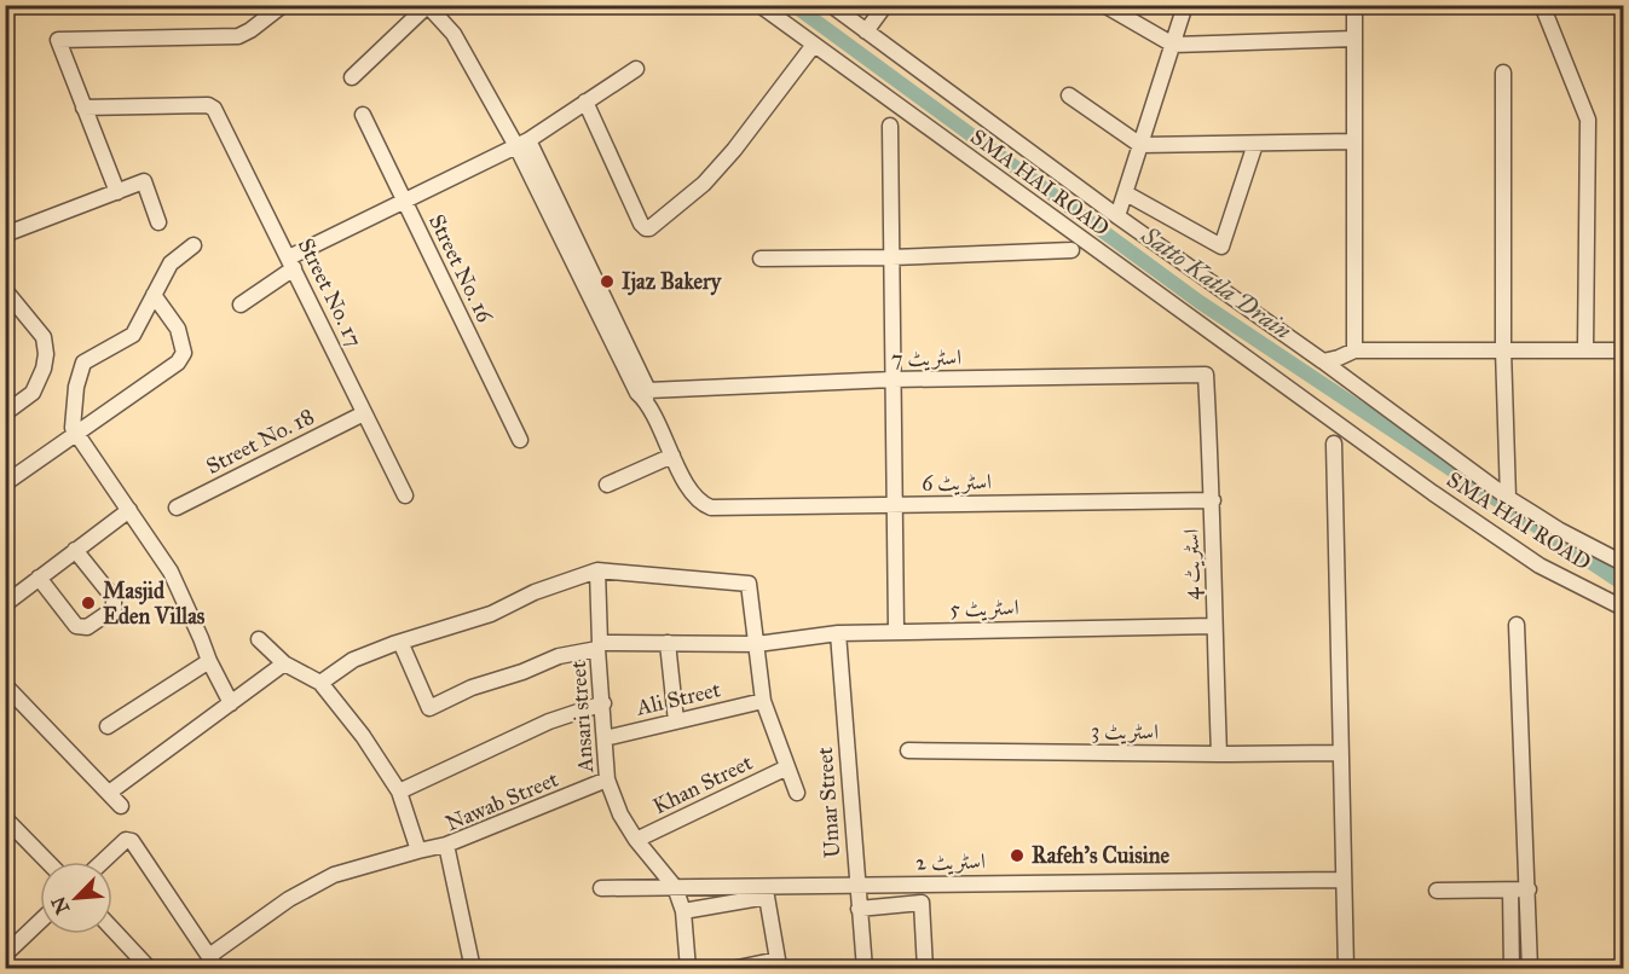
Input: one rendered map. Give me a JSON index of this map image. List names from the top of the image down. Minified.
{"streets":{"street":["SMA HAI ROAD","Street No. 16","Street No. 17","اسٹریٹ 7","Street No. 18","اسٹریٹ 6","اسٹریٹ 4","اسٹریٹ 5","Ali Street","Ansari street","اسٹریٹ 3","Khan Street","Nawab Street","Umar Street","اسٹریٹ 2"]},"crossings":[["Street No. 17","Street No. 18"],["اسٹریٹ 7","اسٹریٹ 4"],["اسٹریٹ 6","اسٹریٹ 4"],["اسٹریٹ 4","اسٹریٹ 5"],["اسٹریٹ 4","اسٹریٹ 3"],["اسٹریٹ 5","Ansari street"],["اسٹریٹ 5","Umar Street"],["Ali Street","Ansari street"],["Ansari street","Khan Street"],["Ansari street","Nawab Street"],["Ansari street","اسٹریٹ 2"],["Umar Street","اسٹریٹ 2"]],"water":["Satto Katla Drain"],"places":["Ijaz Bakery","Masjid Eden Villas","Rafeh's Cuisine"],"north":"bottom left"}
